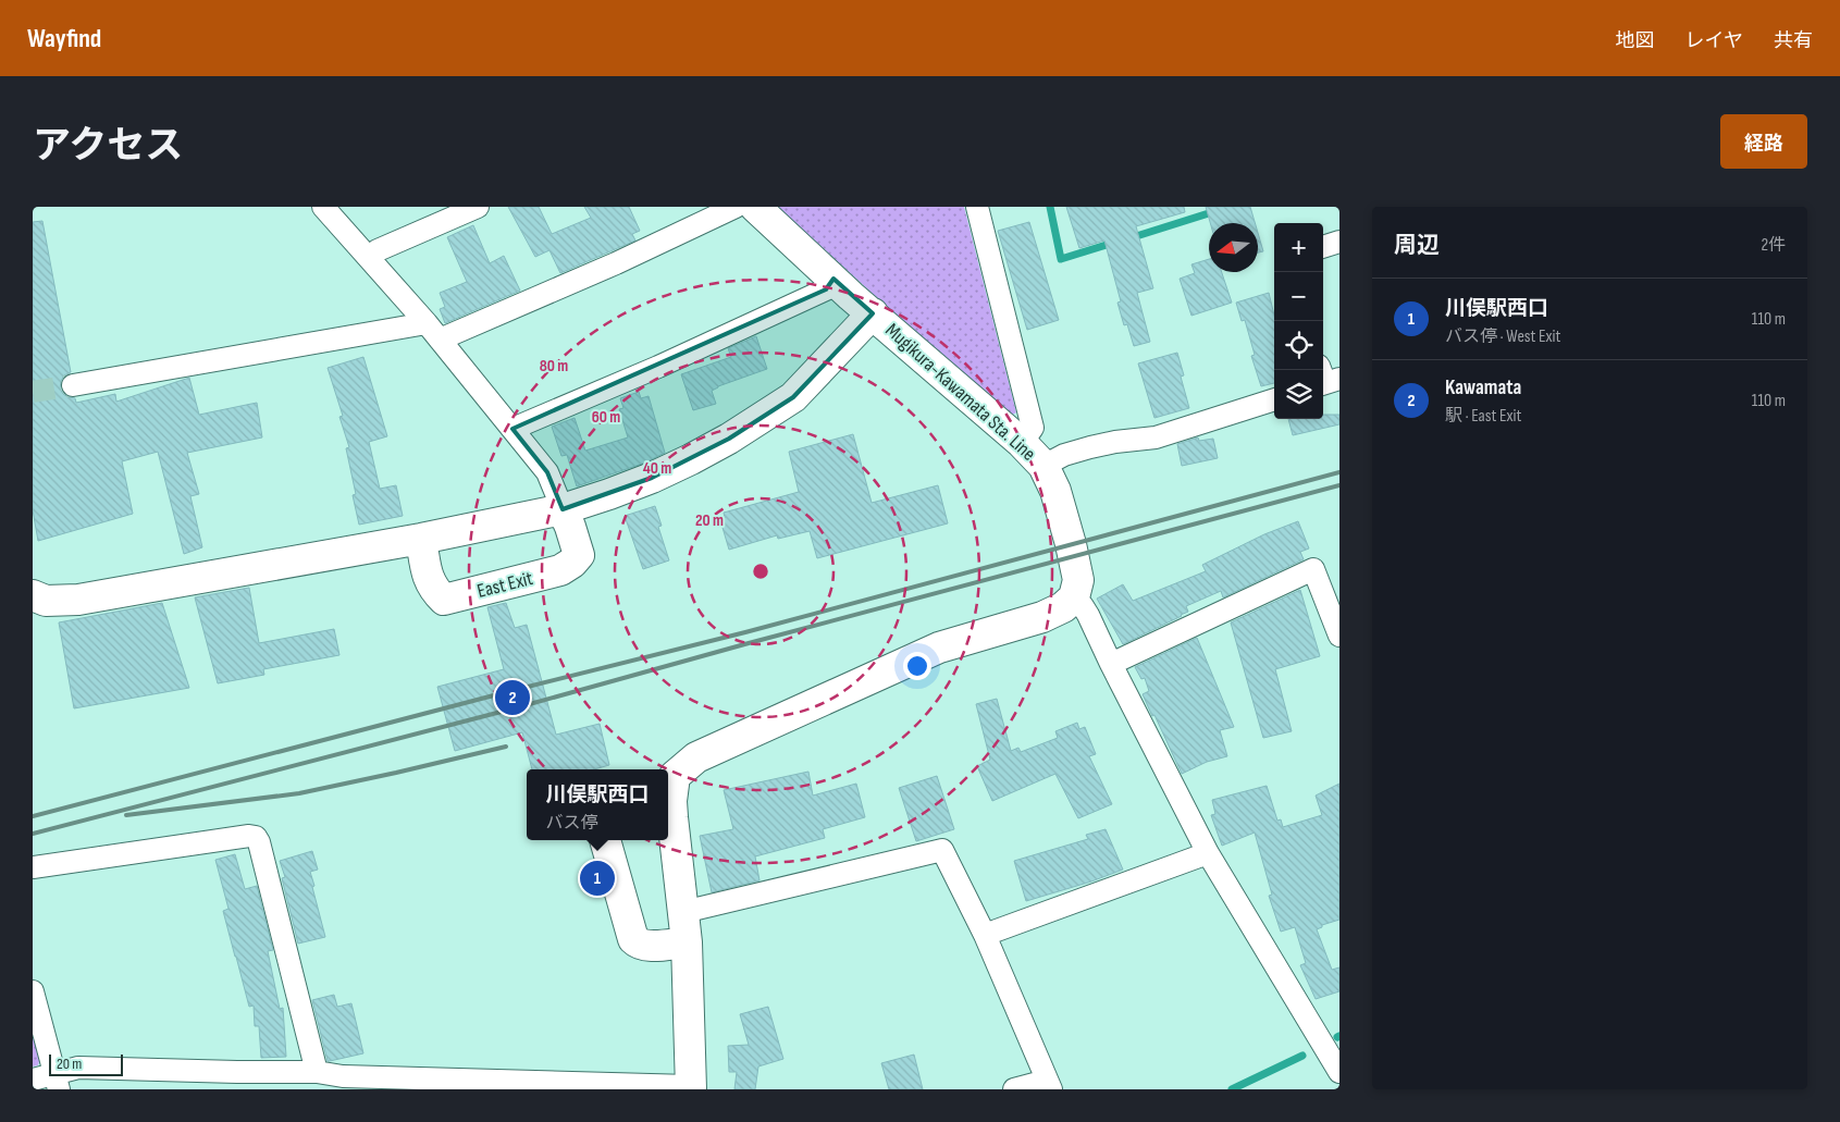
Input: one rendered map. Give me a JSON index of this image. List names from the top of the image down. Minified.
{"streets":{"street":["Mugikura-Kawamata Sta. Line","East Exit"]},"scale_bar":"20 m","north":"left","page":{"header":"Wayfind","nav":["地図","レイヤ","共有"],"title":"アクセス","buttons":"経路","heading":["周辺","2件"],"map_buttons":["+","−"],"list":[{"mark":"1","name":"川俣駅西口","note":"バス停 · West Exit","value":"110 m"},{"mark":"2","name":"Kawamata","note":"駅 · East Exit","value":"110 m"}],"pins":["2","1"],"popup":["川俣駅西口","バス停"],"scale":"20 m"},"rings":["80 m","60 m","40 m","20 m"]}
